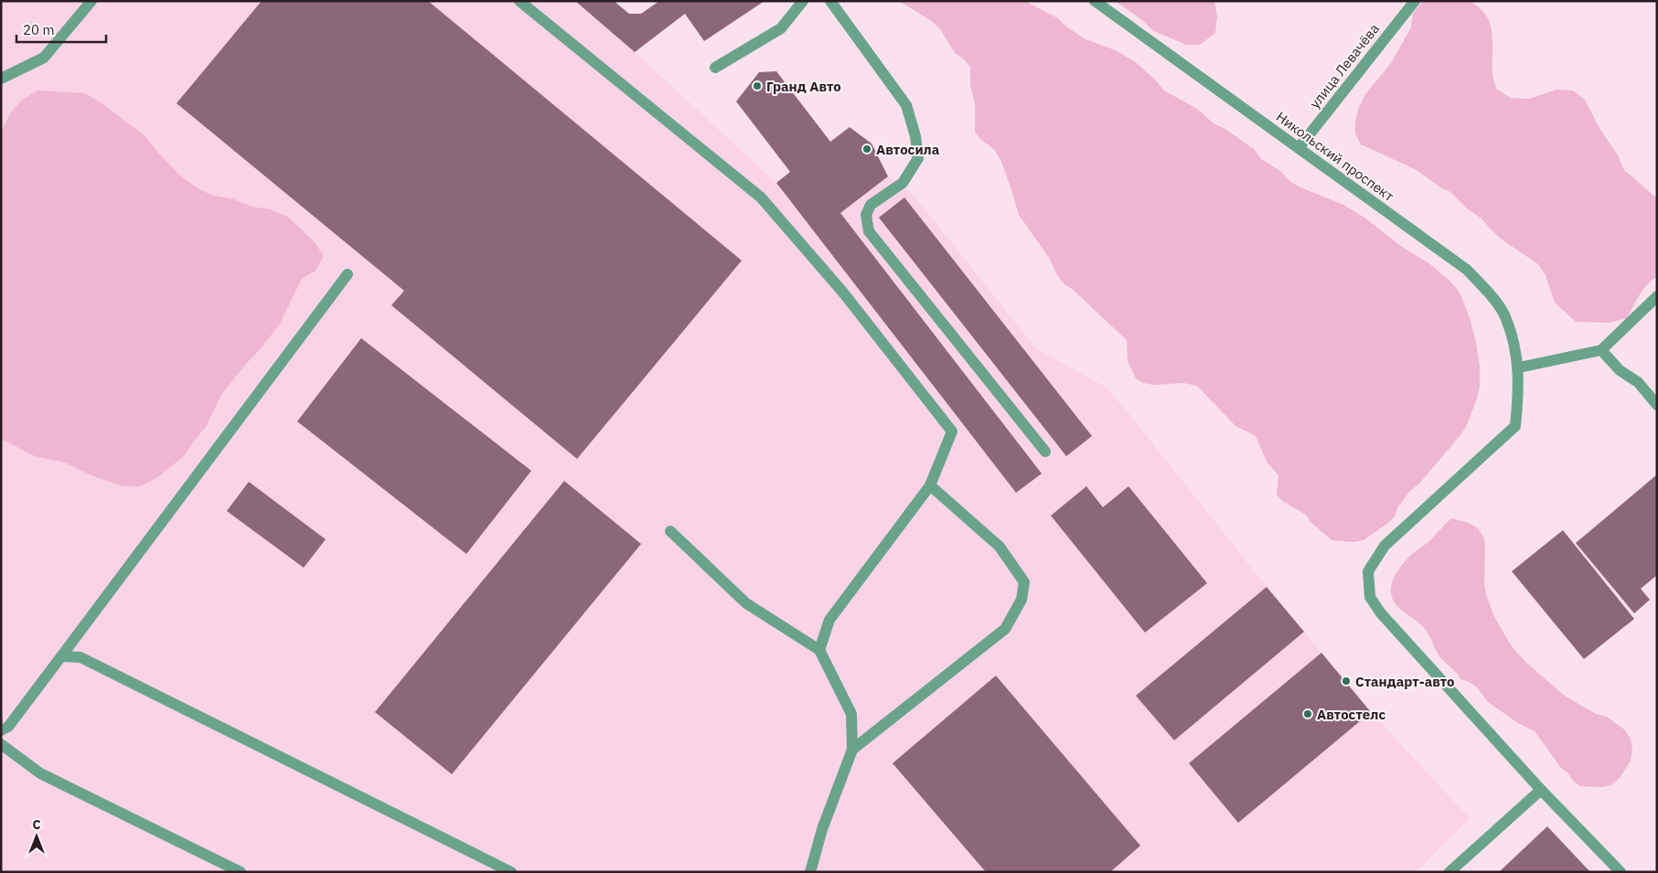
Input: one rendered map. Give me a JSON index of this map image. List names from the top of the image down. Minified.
{"streets":{"street":["улица Левачёва","Никольский проспект"]},"crossings":[["улица Левачёва","Никольский проспект"]],"places":["Гранд Авто","Автосила","Стандарт-авто","Автостелс"],"scale_bar":"20 m","north":"top"}
